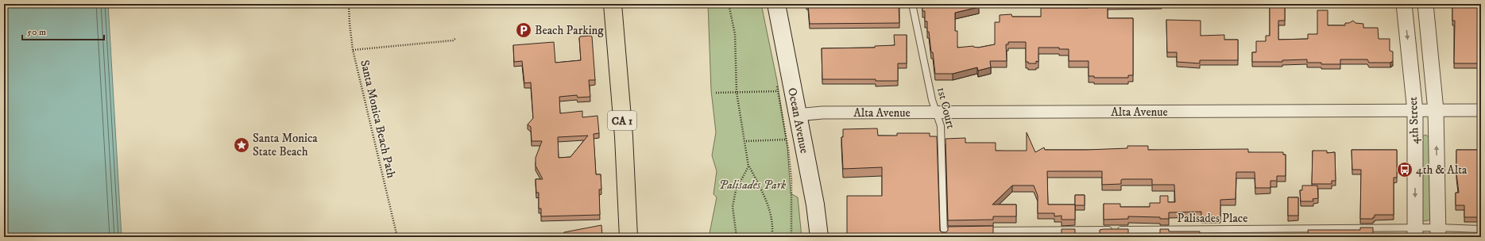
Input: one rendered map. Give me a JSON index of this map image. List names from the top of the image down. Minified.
{"streets":{"highway":["CA 1"],"main road":["Ocean Avenue"],"street":["Alta Avenue","4th Street"],"lane":["1st Court","Palisades Place"],"path":["Santa Monica Beach Path"]},"crossings":[["1st Court","Alta Avenue"],["Alta Avenue","Ocean Avenue"],["Alta Avenue","4th Street"],["4th Street","Palisades Place"]],"parks":["Palisades Park"],"places":{"parking":["Beach Parking"],"place":["Santa Monica State Beach"],"bus stop":["4th & Alta"]},"scale_bar":"50 m"}
